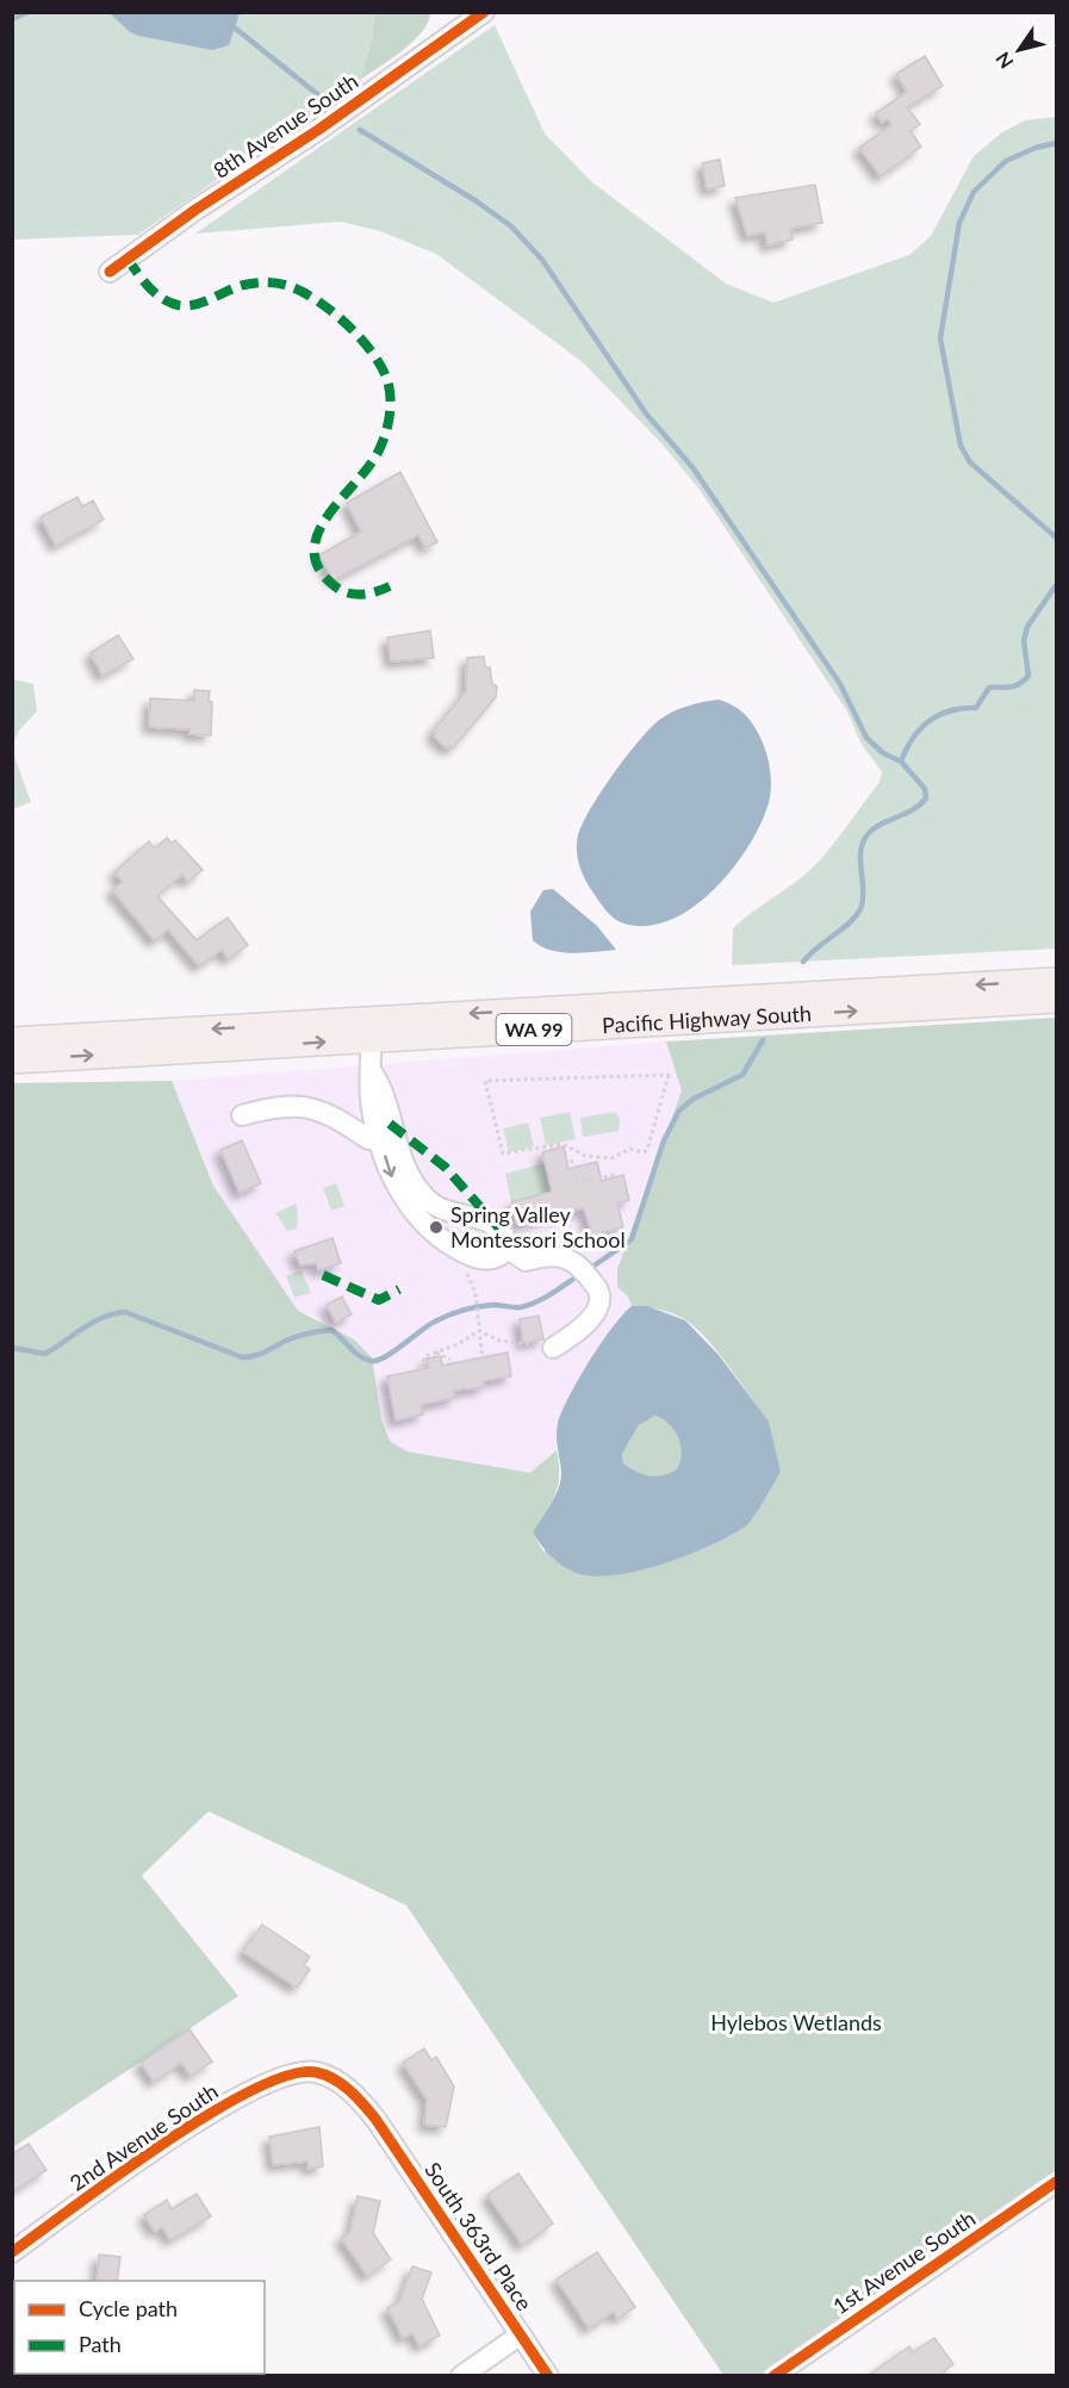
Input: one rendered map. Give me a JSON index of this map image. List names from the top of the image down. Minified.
{"streets":{"main road":["Pacific Highway South","WA 99"],"street":["8th Avenue South","2nd Avenue South","South 363rd Place","1st Avenue South"]},"crossings":[["2nd Avenue South","South 363rd Place"]],"parks":["Hylebos Wetlands"],"places":["Spring Valley Montessori School"],"legend":["Cycle path","Path"],"north":"bottom left"}
